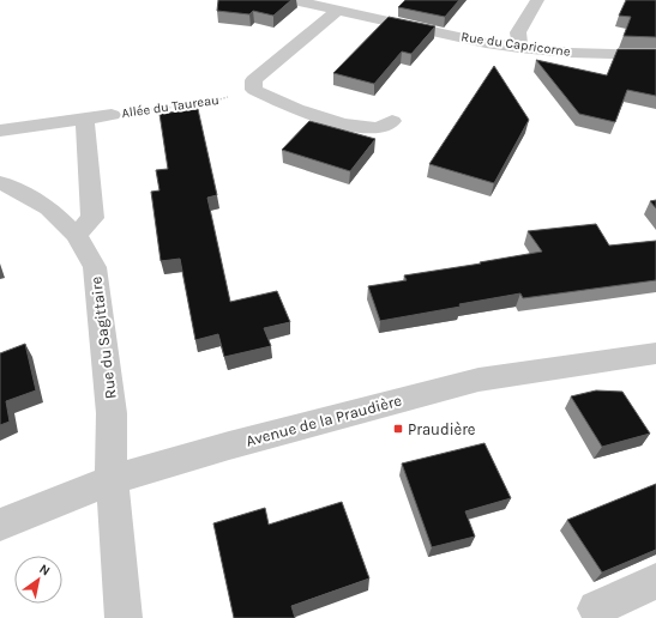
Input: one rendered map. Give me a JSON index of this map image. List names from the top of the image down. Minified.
{"streets":{"street":["Rue du Capricorne","Allée du Taureau","Rue du Sagittaire","Avenue de la Praudière"]},"crossings":[["Rue du Sagittaire","Avenue de la Praudière"]],"places":{"transit":["Praudière"]},"north":"top right"}
